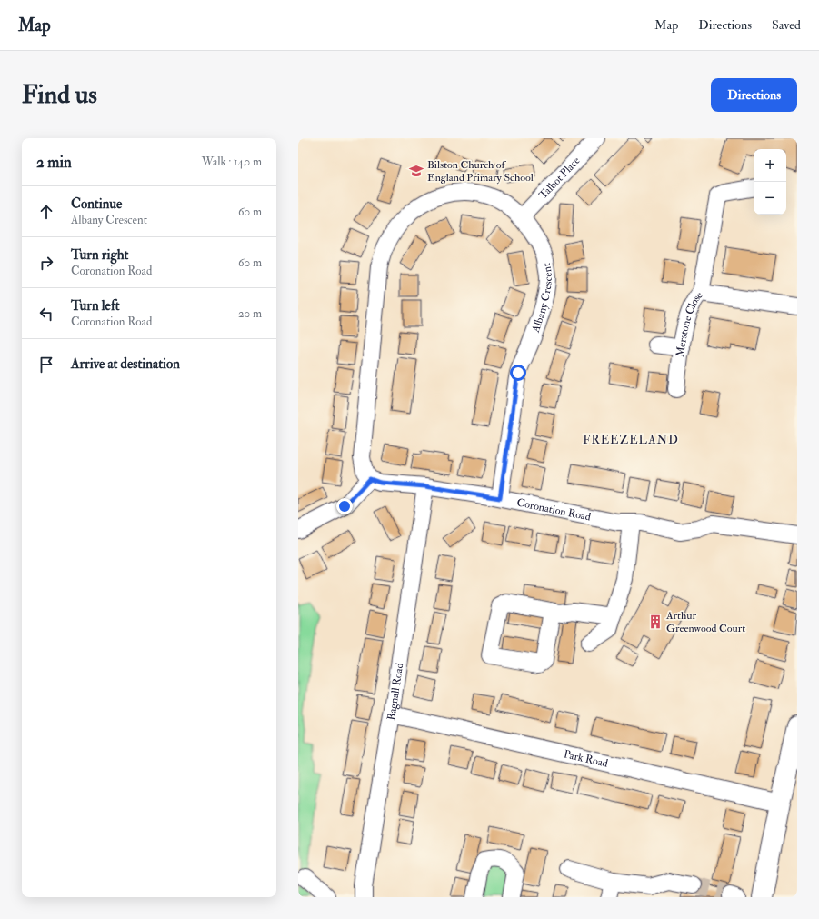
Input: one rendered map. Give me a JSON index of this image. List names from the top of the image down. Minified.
{"streets":{"street":["Talbot Place","Albany Crescent","Merstone Close","Coronation Road","Bagnall Road","Park Road"]},"crossings":[["Talbot Place","Albany Crescent"],["Albany Crescent","Coronation Road"],["Coronation Road","Bagnall Road"],["Bagnall Road","Park Road"]],"districts":["FREEZELAND"],"places":{"school or university":["Bilston Church of England Primary School"],"building":["Arthur Greenwood Court"]},"page":{"header":"Map","nav":["Map","Directions","Saved"],"buttons":"Directions","title":"Find us","heading":["2 min","Walk · 140 m"],"map_buttons":["+","−"],"list":[["Continue","Albany Crescent","60 m"],["Turn right","Coronation Road","60 m"],["Turn left","Coronation Road","20 m"],"Arrive at destination"]}}
